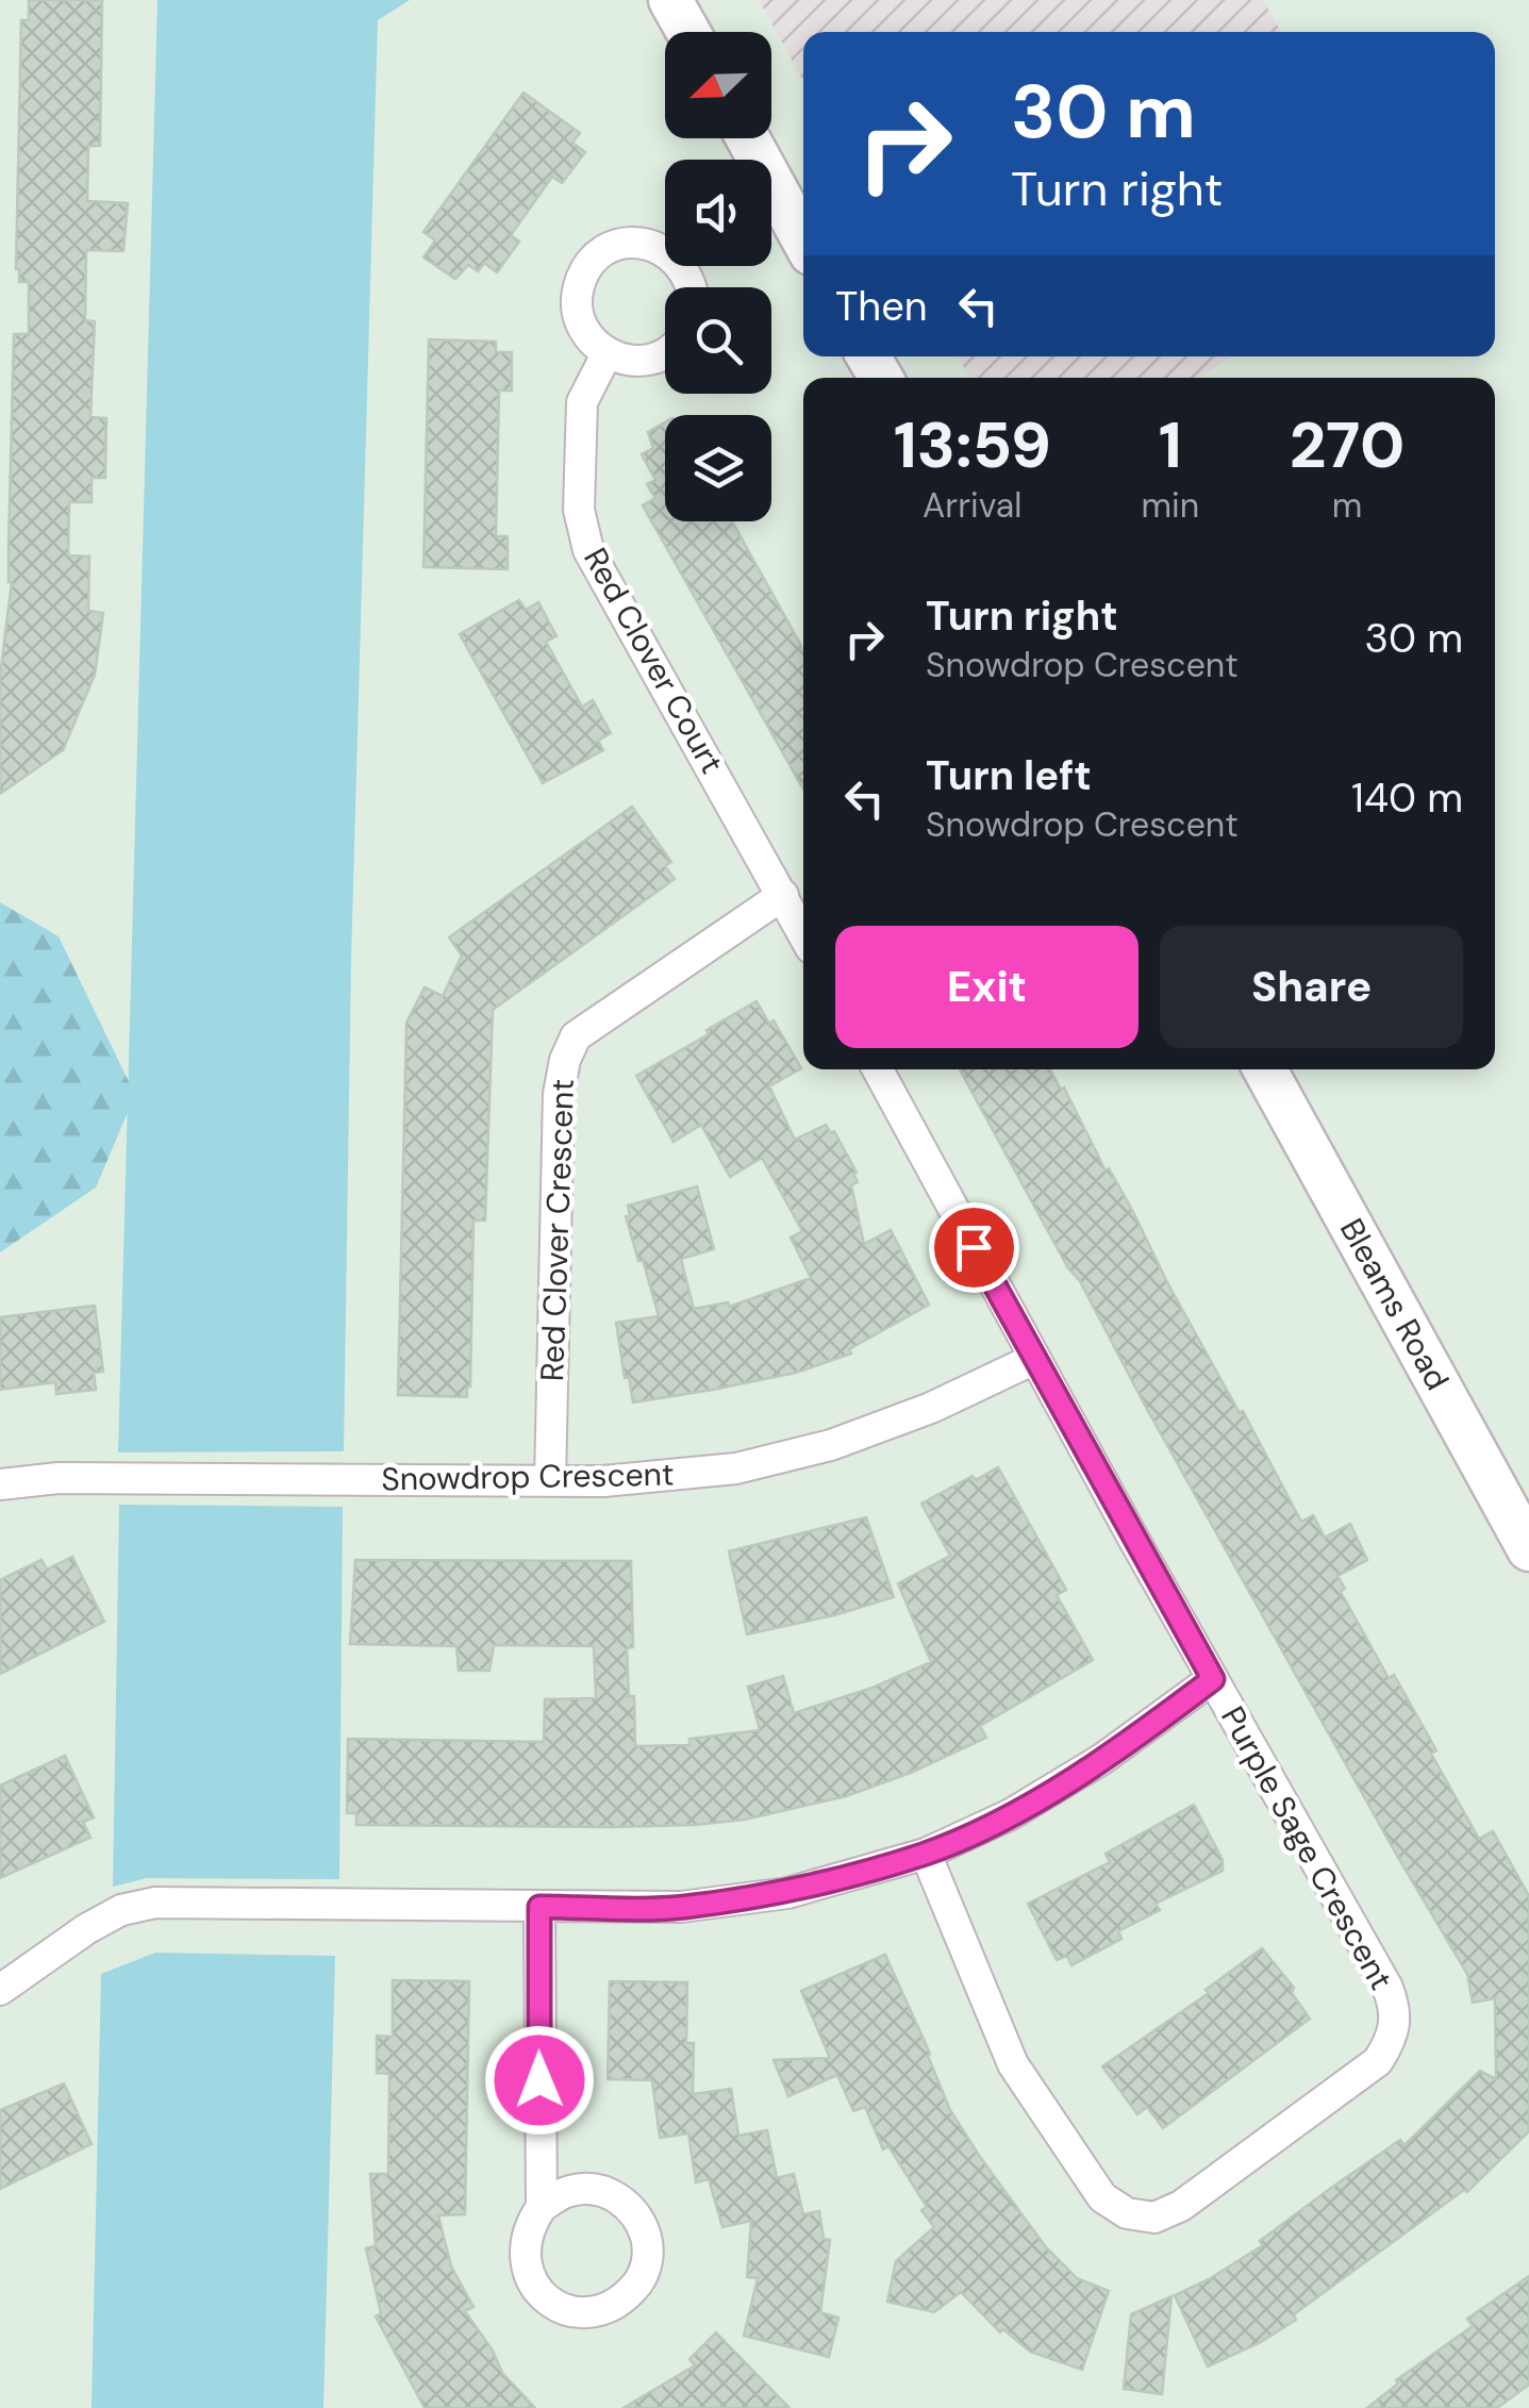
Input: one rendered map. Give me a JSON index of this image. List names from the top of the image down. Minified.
{"streets":{"main road":["Bleams Road"],"street":["Red Clover Court","Red Clover Crescent","Snowdrop Crescent","Purple Sage Crescent"]},"crossings":[["Red Clover Court","Red Clover Crescent"],["Red Clover Crescent","Snowdrop Crescent"]],"north":"bottom left","page":{"turn":["30 m","Turn right"],"then":"Then","eta":["13:59","Arrival","1","min","270","m"],"list":[{"name":"Turn right","note":"Snowdrop Crescent","value":"30 m"},{"name":"Turn left","note":"Snowdrop Crescent","value":"140 m"}],"buttons":["Exit","Share"]}}
